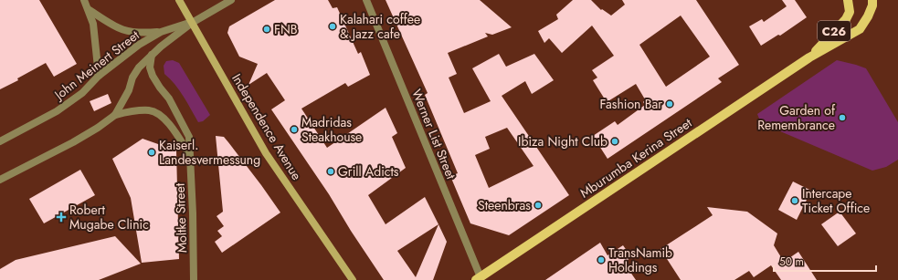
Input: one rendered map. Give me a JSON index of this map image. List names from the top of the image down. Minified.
{"streets":{"main road":["C26","Independence Avenue","Mburumba Kerina Street"],"street":["John Meinert Street","Werner List Street","Moltke Street"]},"crossings":[["C26","Mburumba Kerina Street"],["John Meinert Street","Independence Avenue"],["John Meinert Street","Moltke Street"],["Werner List Street","Mburumba Kerina Street"]],"places":{"other":["Kalahari coffee & Jazz cafe","FNB","Fashion Bar","Garden of Remembrance","Madridas Steakhouse","Ibiza Night Club","Kaiserl. Landesvermessung","Grill Adicts","Intercape Ticket Office","Steenbras","TransNamib Holdings"],"health":["Robert Mugabe Clinic"]},"scale_bar":"50 m"}
